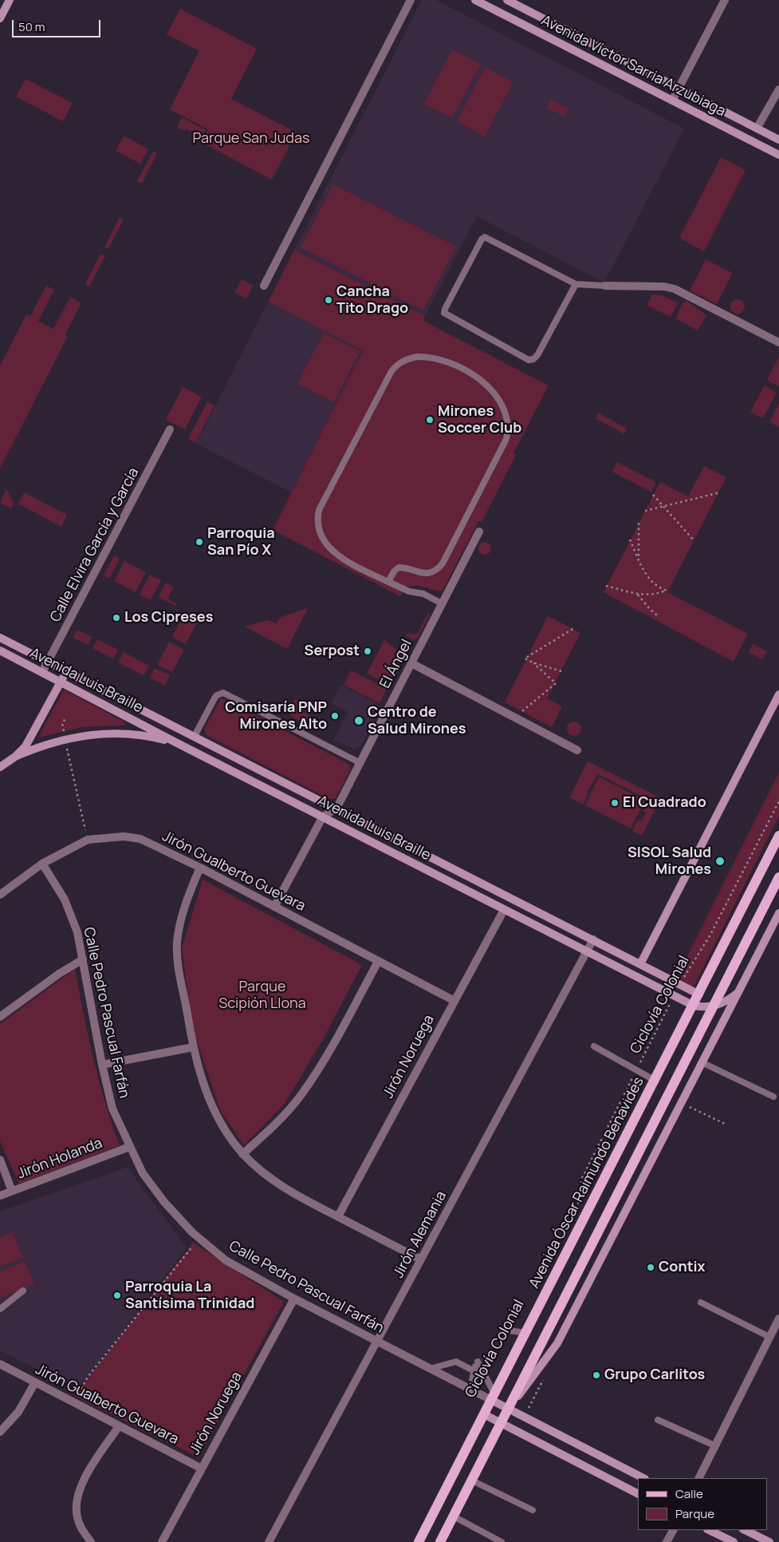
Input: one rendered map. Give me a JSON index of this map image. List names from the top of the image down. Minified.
{"streets":{"main road":["Avenida Óscar Raimundo Benavides"],"street":["Avenida Víctor Sarria Arzubiaga","Calle Elvira García y García","El Ángel","Avenida Luis Braille","Jirón Gualberto Guevara","Calle Pedro Pascual Farfán","Jirón Noruega","Jirón Holanda","Jirón Alemania"],"path":["Ciclovía Colonial"]},"crossings":[["Calle Elvira García y García","Avenida Luis Braille"],["El Ángel","Avenida Luis Braille"],["Avenida Luis Braille","Ciclovía Colonial"],["Avenida Luis Braille","Jirón Noruega"],["Avenida Luis Braille","Avenida Óscar Raimundo Benavides"],["Avenida Luis Braille","Jirón Alemania"],["Jirón Gualberto Guevara","Calle Pedro Pascual Farfán"],["Jirón Gualberto Guevara","Jirón Noruega"],["Calle Pedro Pascual Farfán","Jirón Noruega"],["Calle Pedro Pascual Farfán","Jirón Holanda"],["Calle Pedro Pascual Farfán","Avenida Óscar Raimundo Benavides"],["Calle Pedro Pascual Farfán","Jirón Alemania"]],"parks":["Parque San Judas","Parque Scipión Llona"],"places":["Cancha Tito Drago","Mirones Soccer Club","Parroquia San Pío X","Los Cipreses","Serpost","Comisaría PNP Mirones Alto","Centro de Salud Mirones","El Cuadrado","SISOL Salud Mirones","Contix","Parroquia La Santísima Trinidad","Grupo Carlitos"],"legend":["Calle","Parque"],"scale_bar":"50 m"}
